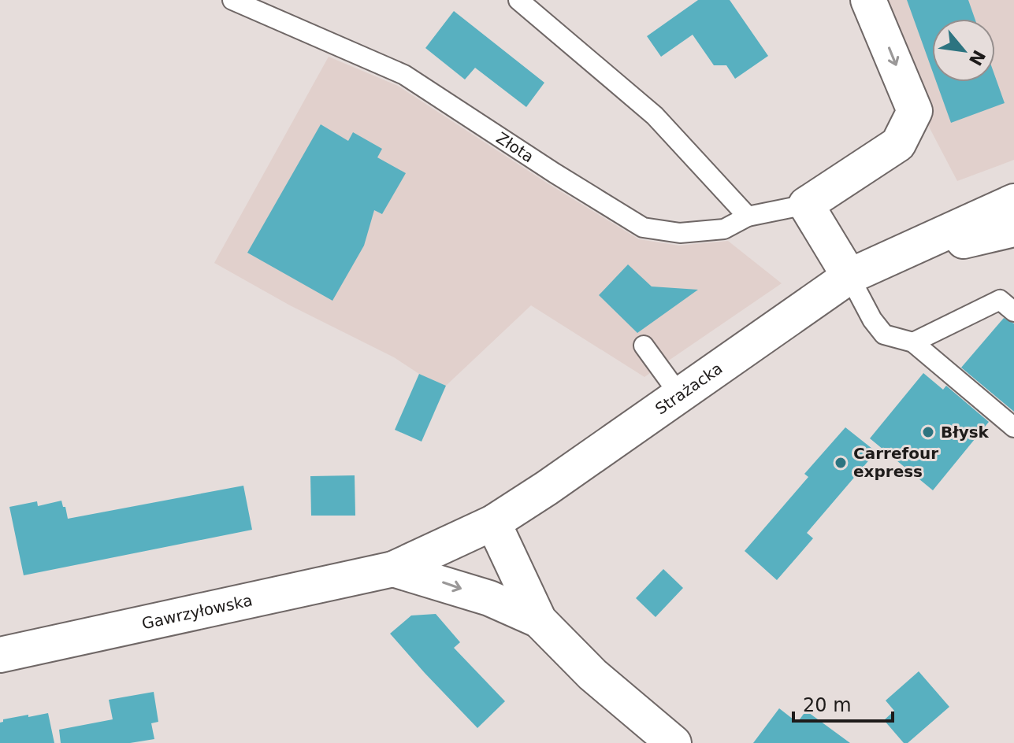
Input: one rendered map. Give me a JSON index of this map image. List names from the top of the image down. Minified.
{"streets":{"street":["Strażacka","Gawrzyłowska"],"lane":["Złota"]},"crossings":[["Strażacka","Gawrzyłowska"]],"places":["Błysk","Carrefour express"],"scale_bar":"20 m","north":"bottom right"}
